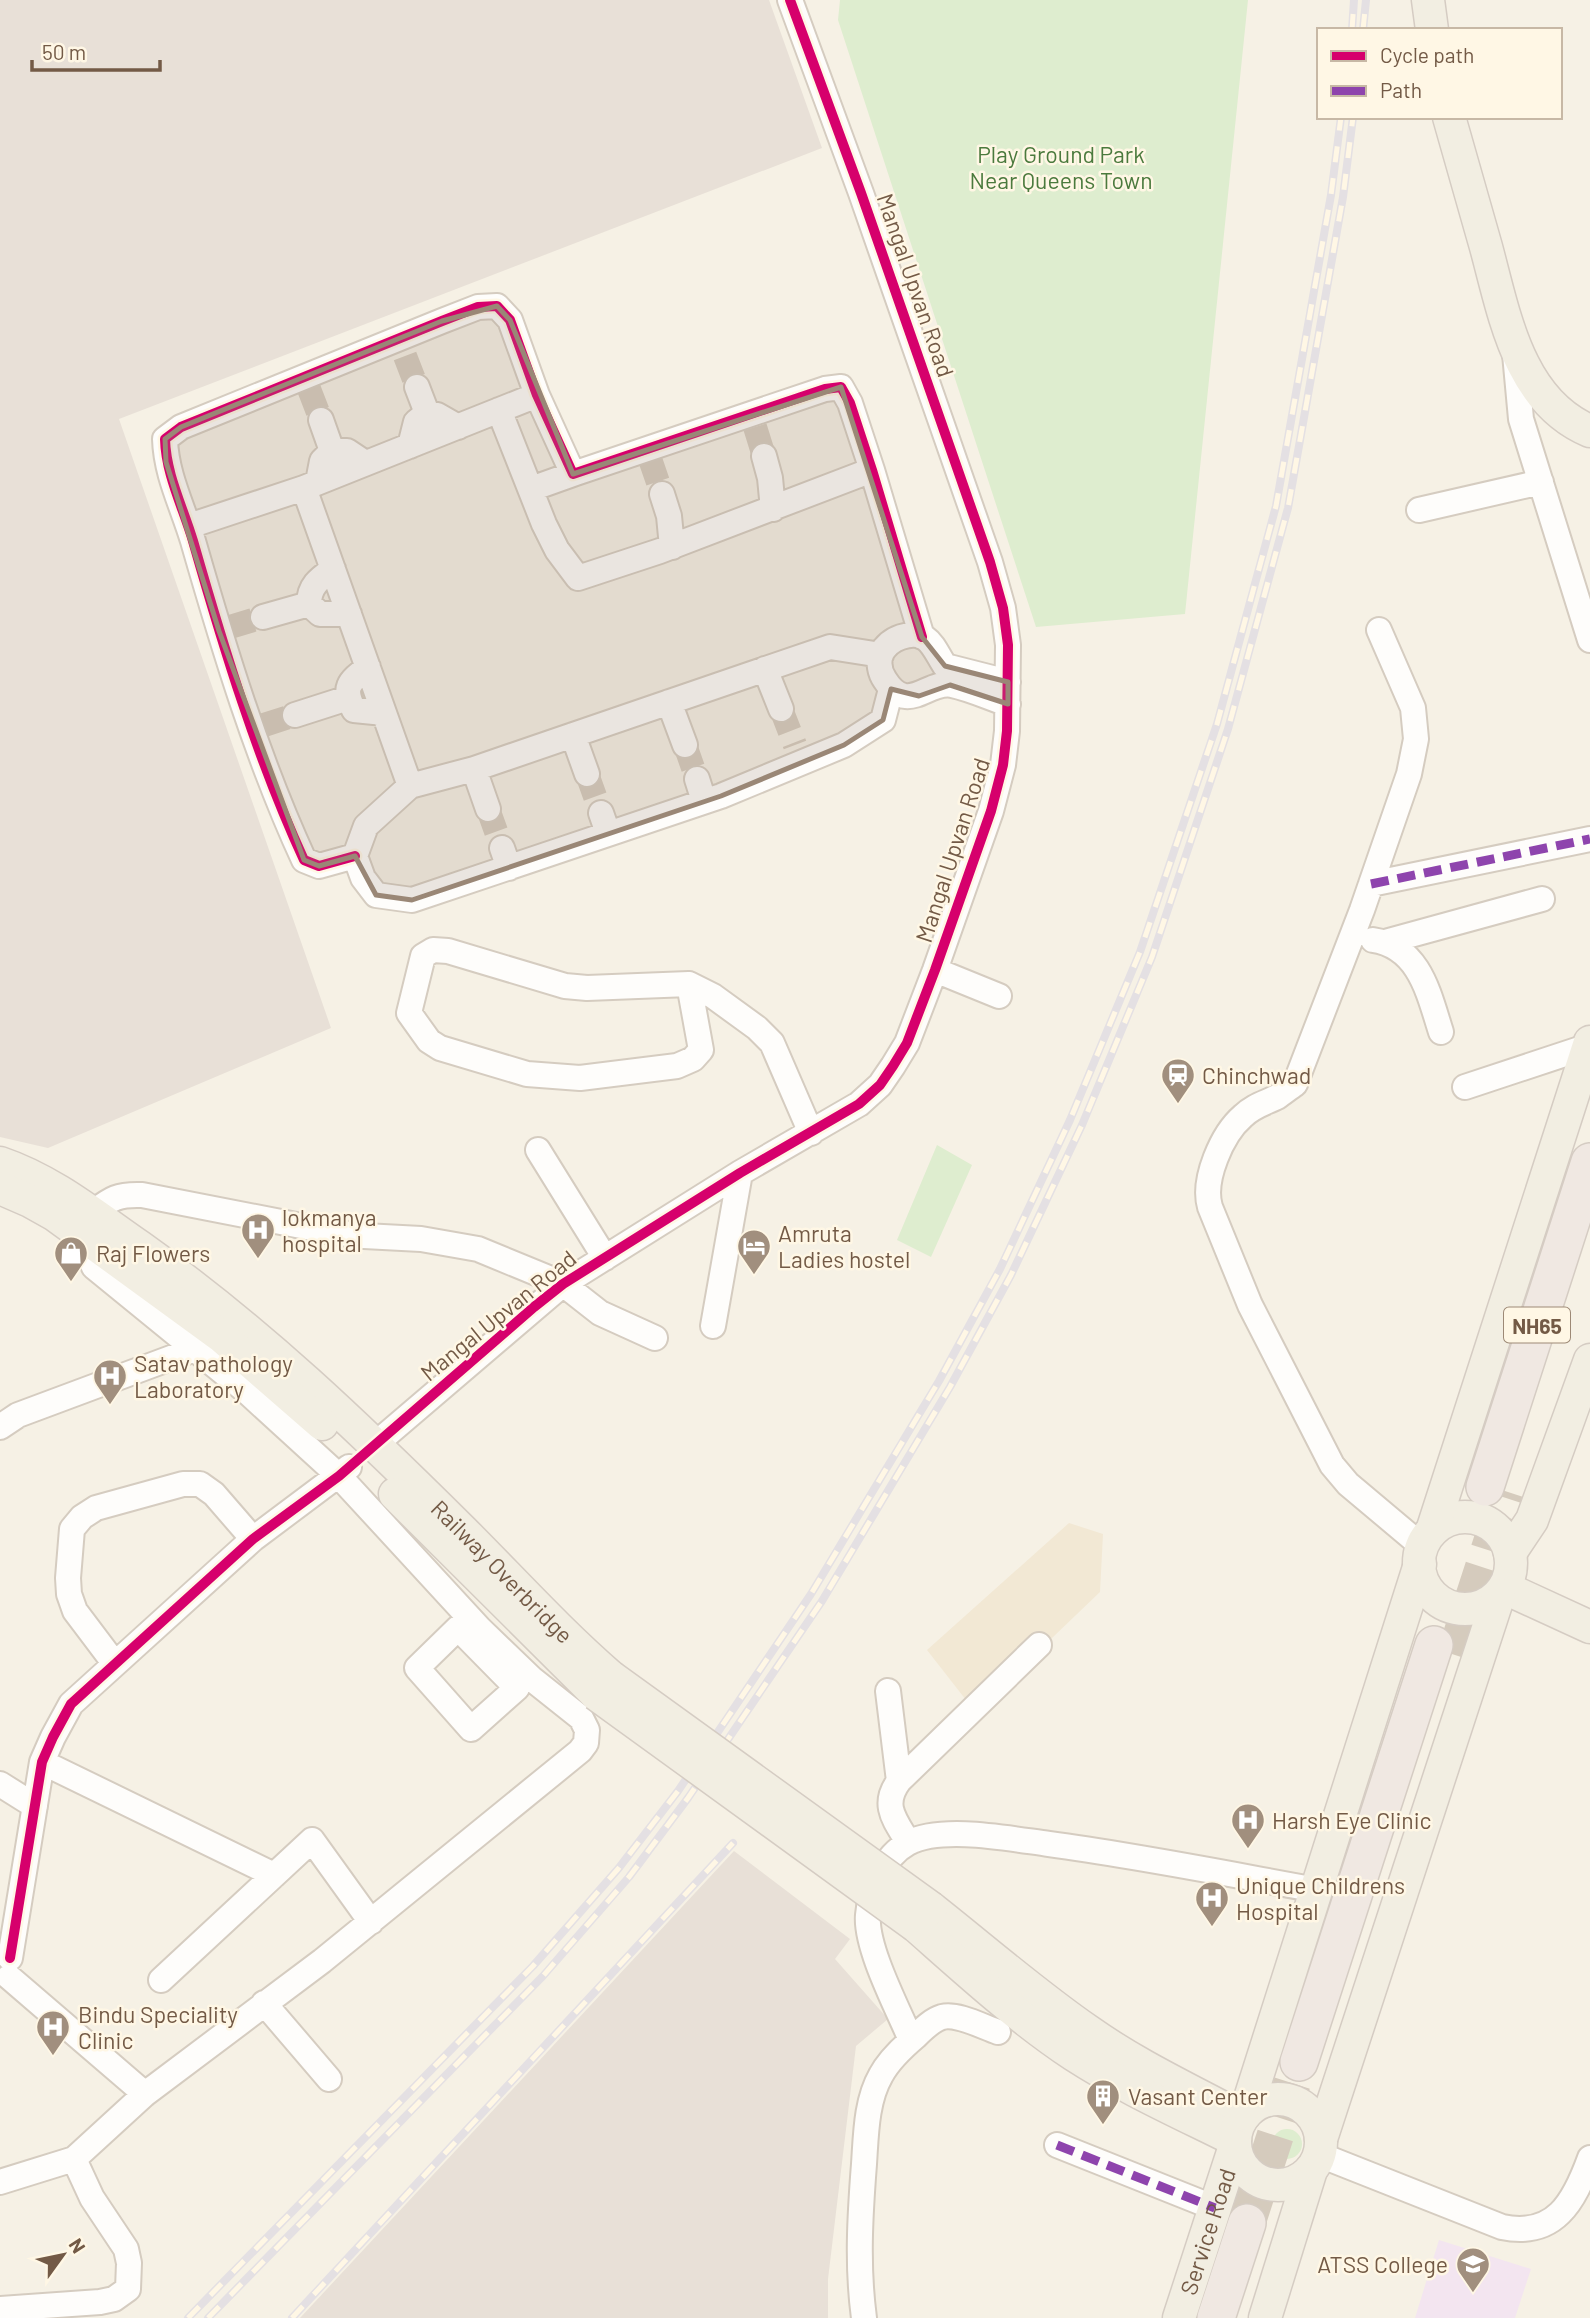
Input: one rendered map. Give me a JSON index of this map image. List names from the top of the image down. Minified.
{"streets":{"highway":["NH65"],"main road":["Railway Overbridge","Service Road"],"street":["Mangal Upvan Road"]},"crossings":[["Railway Overbridge","Service Road"]],"parks":["Play Ground Park Near Queens Town"],"places":{"station":["Chinchwad"],"hospital":["lokmanya hospital","Satav pathology Laboratory","Harsh Eye Clinic","Unique Childrens Hospital","Bindu Speciality Clinic"],"hotel":["Amruta Ladies hostel"],"shop":["Raj Flowers"],"building":["Vasant Center"],"school or university":["ATSS College"]},"legend":["Cycle path","Path"],"scale_bar":"50 m","north":"top right"}
